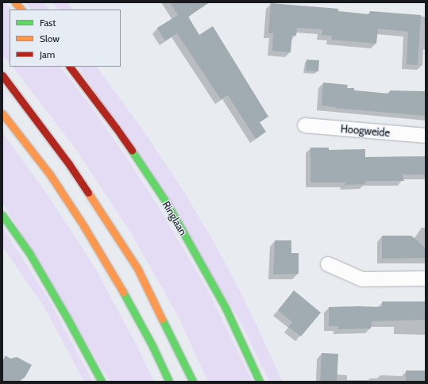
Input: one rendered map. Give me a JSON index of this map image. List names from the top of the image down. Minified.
{"streets":{"main road":["Ringlaan"],"street":["Hoogweide"]},"legend":["Fast","Slow","Jam"]}
